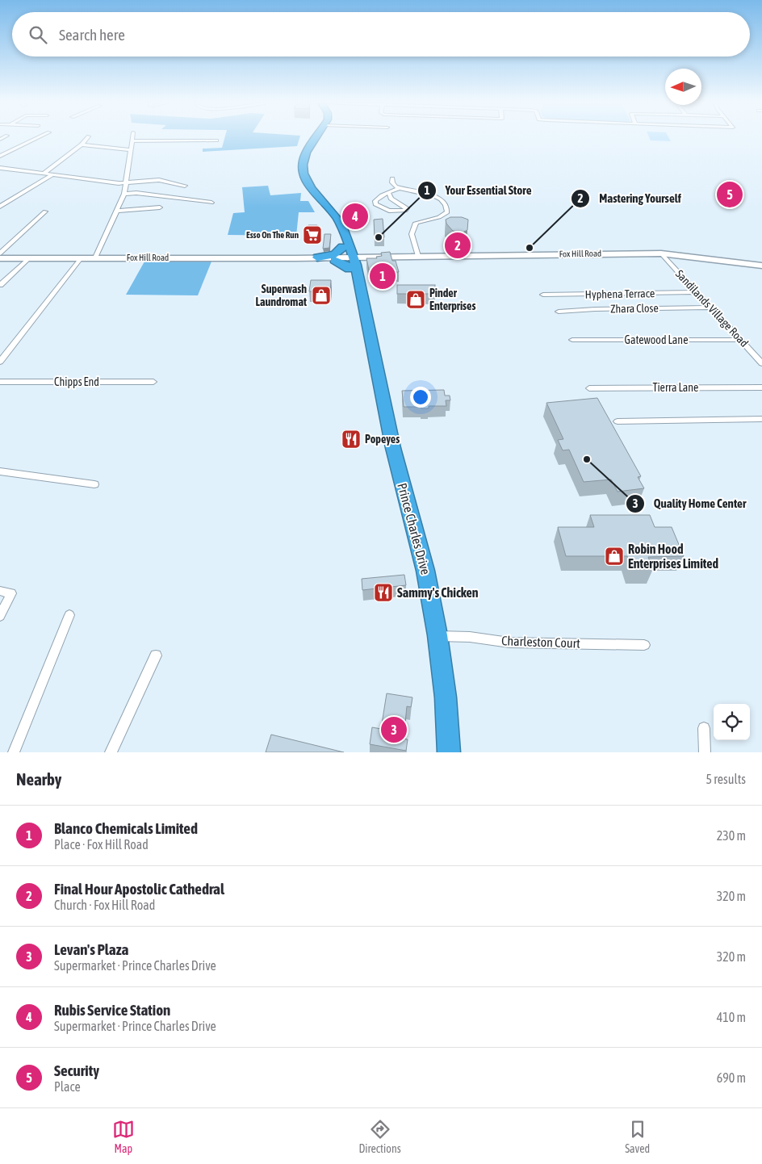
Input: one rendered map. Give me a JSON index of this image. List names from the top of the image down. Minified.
{"streets":{"highway":["Prince Charles Drive"],"main road":["Fox Hill Road"],"street":["Hyphena Terrace","Zhara Close","Sandilands Village Road","Gatewood Lane","Chipps End","Tierra Lane","Charleston Court"]},"crossings":[["Fox Hill Road","Sandilands Village Road"],["Fox Hill Road","Prince Charles Drive"],["Hyphena Terrace","Sandilands Village Road"],["Zhara Close","Sandilands Village Road"],["Sandilands Village Road","Gatewood Lane"],["Prince Charles Drive","Charleston Court"]],"places":{"supermarket":["Esso On The Run"],"other":["Your Essential Store","Mastering Yourself","Quality Home Center"],"shop":["Superwash Laundromat","Pinder Enterprises","Robin Hood Enterprises Limited"],"restaurant":["Popeyes","Sammy's Chicken"]},"north":"left","page":{"search":"Search here","pins":["5","4","2","1","3"],"heading":["Nearby","5 results"],"list":[{"mark":"1","name":"Blanco Chemicals Limited","note":"Place · Fox Hill Road","value":"230 m"},{"mark":"2","name":"Final Hour Apostolic Cathedral","note":"Church · Fox Hill Road","value":"320 m"},{"mark":"3","name":"Levan's Plaza","note":"Supermarket · Prince Charles Drive","value":"320 m"},{"mark":"4","name":"Rubis Service Station","note":"Supermarket · Prince Charles Drive","value":"410 m"},{"mark":"5","name":"Security","note":"Place","value":"690 m"}],"nav":["Map","Directions","Saved"]}}
